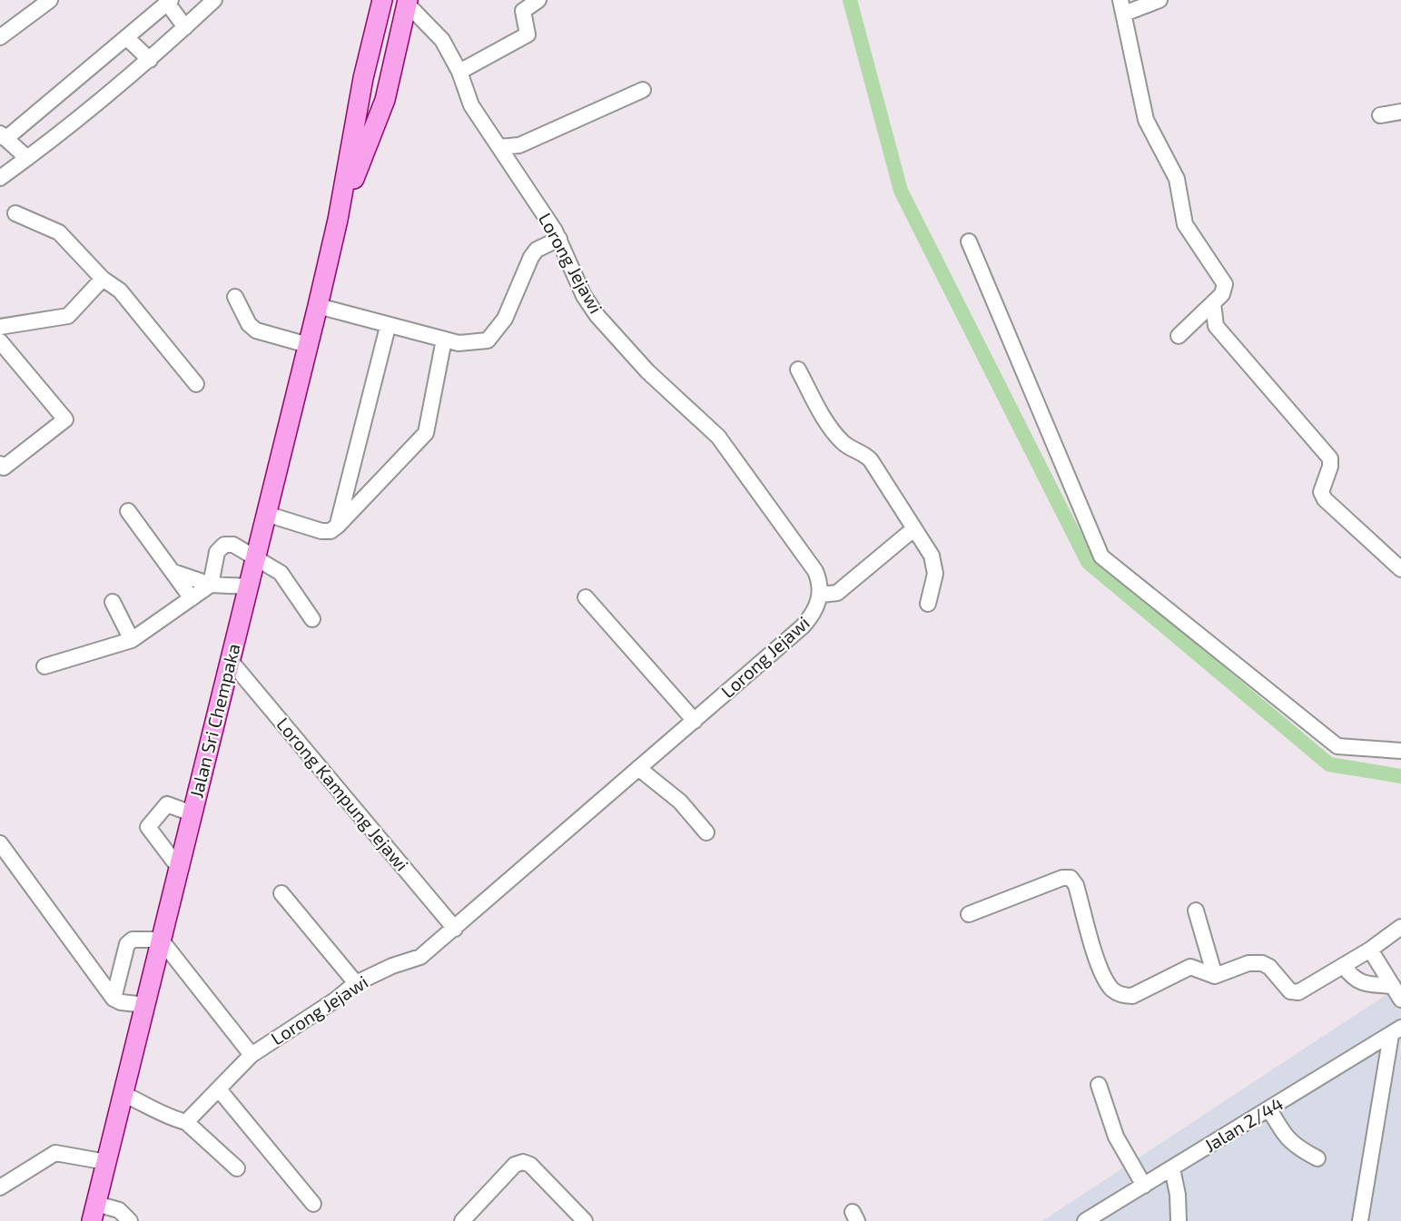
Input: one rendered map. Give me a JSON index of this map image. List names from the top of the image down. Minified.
{"streets":{"main road":["Jalan Sri Chempaka"],"street":["Lorong Jejawi","Lorong Kampung Jejawi","Jalan 2/44"]},"crossings":[["Lorong Jejawi","Lorong Kampung Jejawi"],["Jalan Sri Chempaka","Lorong Kampung Jejawi"]]}
